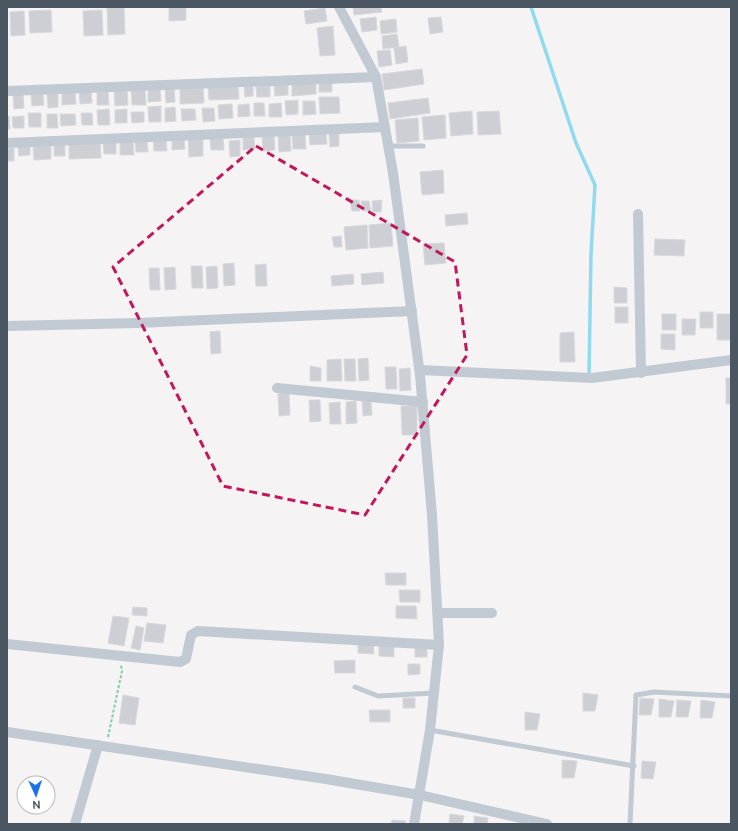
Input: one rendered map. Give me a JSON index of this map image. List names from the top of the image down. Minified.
{"north":"bottom"}
